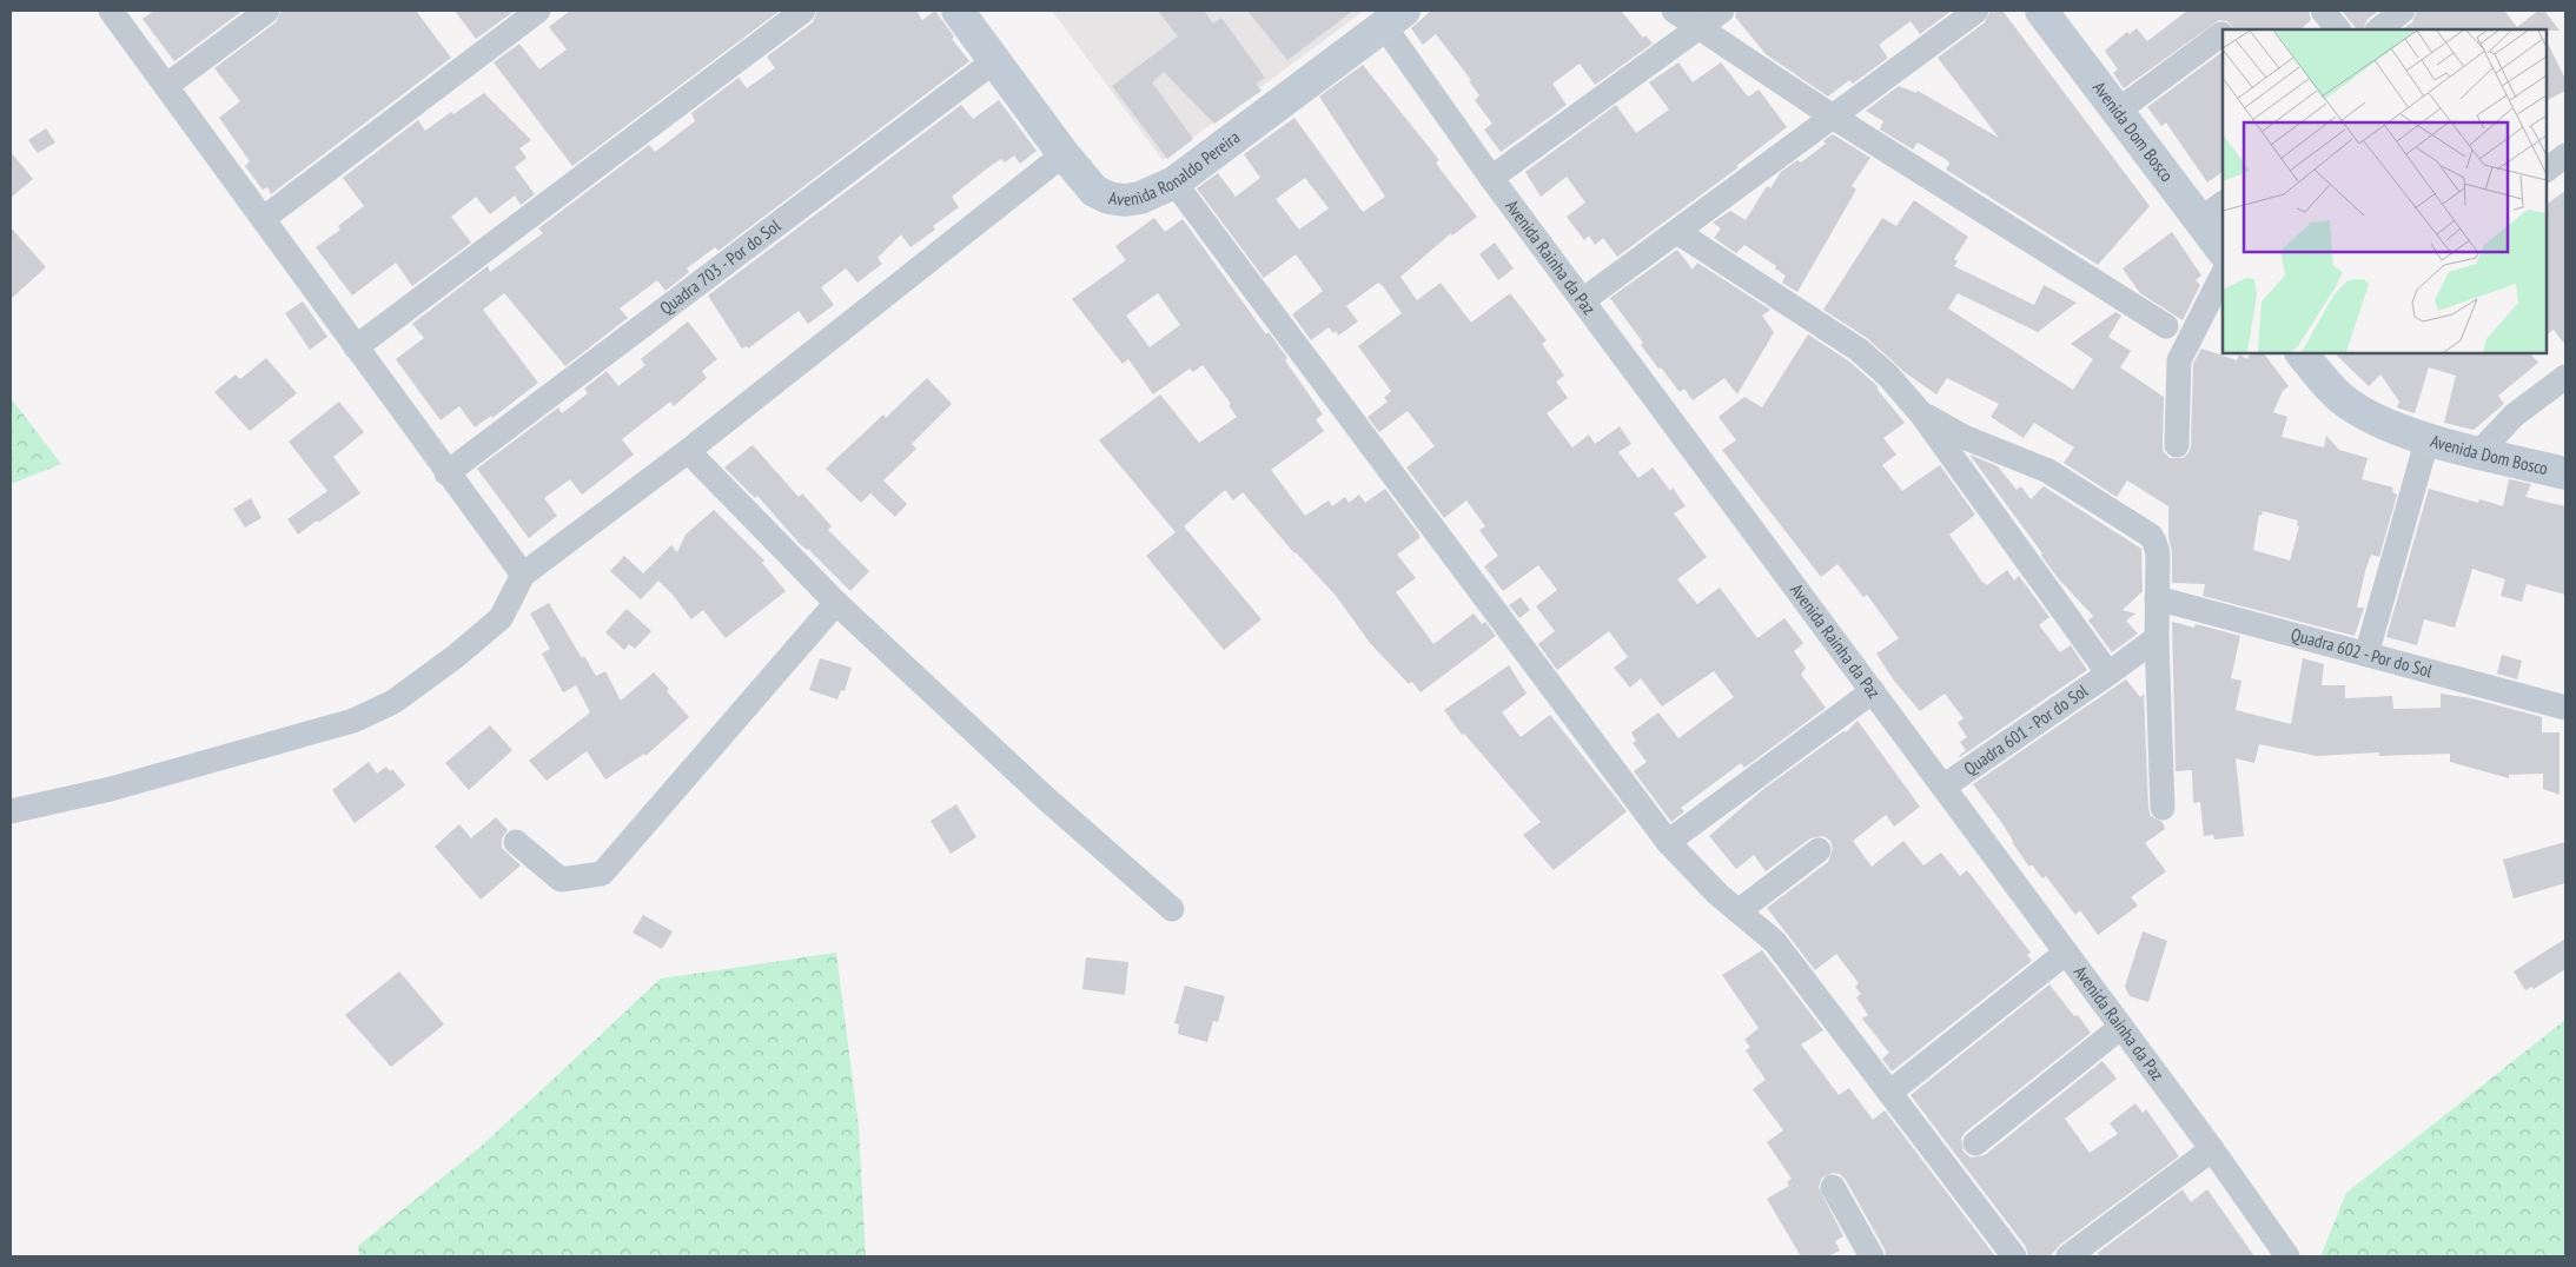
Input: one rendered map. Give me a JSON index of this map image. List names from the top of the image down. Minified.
{"streets":{"street":["Avenida Dom Bosco","Avenida Ronaldo Pereira","Avenida Rainha da Paz","Quadra 703 - Por do Sol","Quadra 602 - Por do Sol","Quadra 601 - Por do Sol"]},"crossings":[["Avenida Ronaldo Pereira","Avenida Rainha da Paz"],["Avenida Ronaldo Pereira","Quadra 703 - Por do Sol"],["Avenida Rainha da Paz","Quadra 601 - Por do Sol"]]}
